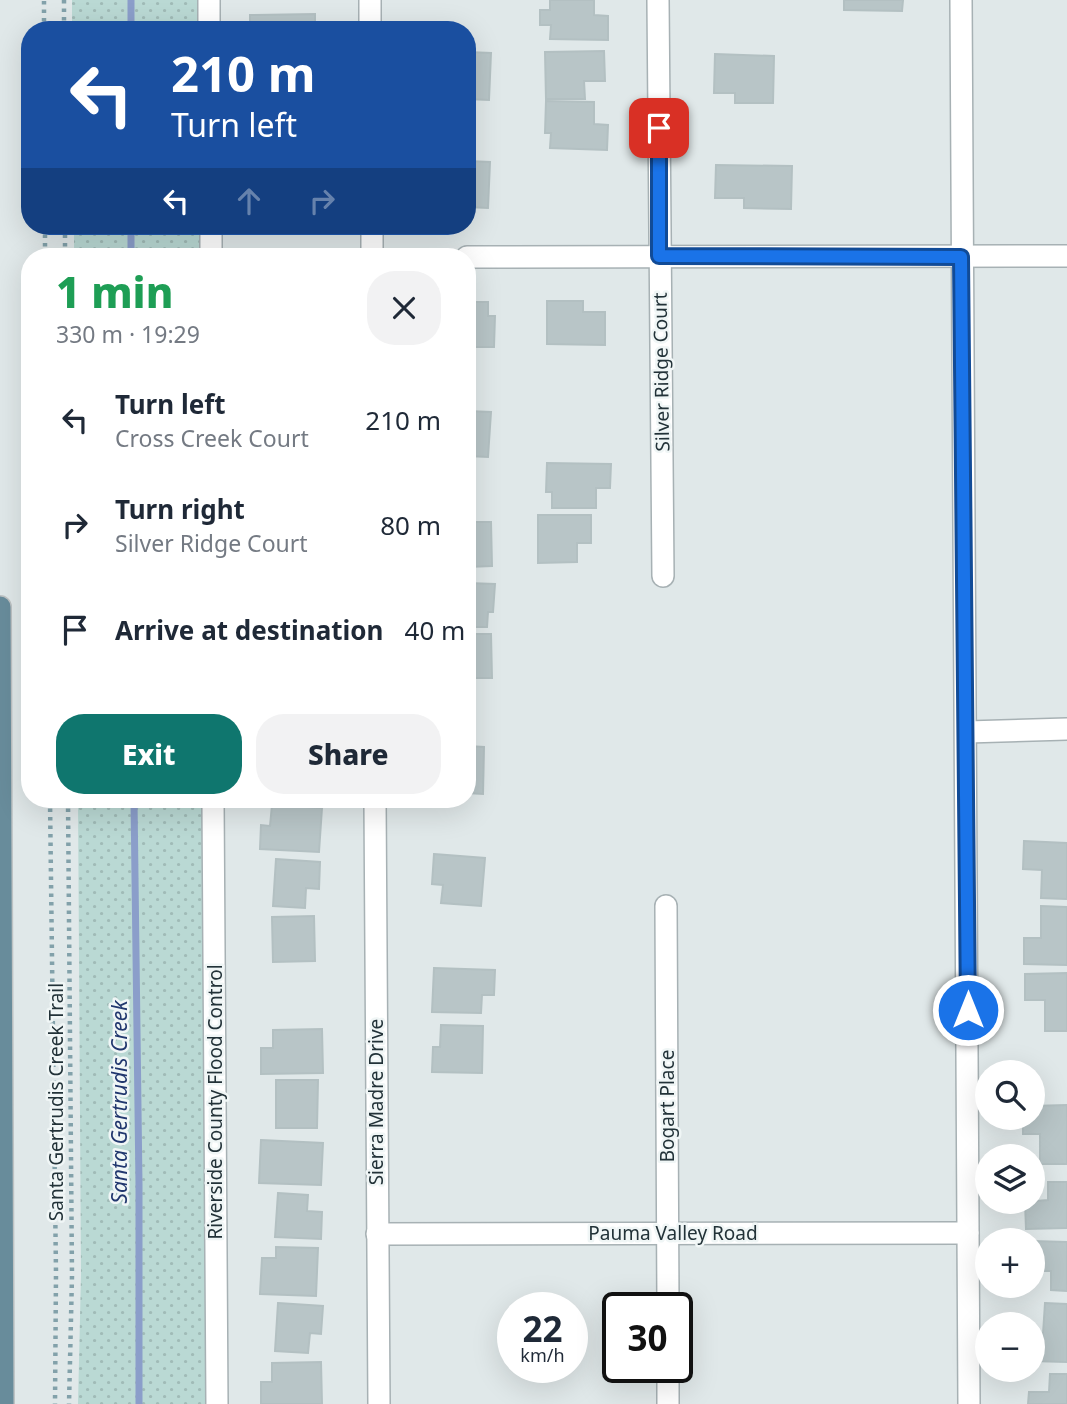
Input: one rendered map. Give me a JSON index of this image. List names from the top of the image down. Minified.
{"streets":{"street":["Silver Ridge Court","Riverside County Flood Control","Sierra Madre Drive","Bogart Place","Pauma Valley Road"],"path":["Santa Gertrudis Creek Trail"]},"crossings":[["Sierra Madre Drive","Pauma Valley Road"],["Bogart Place","Pauma Valley Road"]],"water":["Santa Gertrudis Creek"],"page":{"turn":["210 m","Turn left"],"heading":["1 min","330 m · 19:29"],"list":[{"name":"Turn left","note":"Cross Creek Court","value":"210 m"},{"name":"Turn right","note":"Silver Ridge Court","value":"80 m"},{"name":"Arrive at destination","value":"40 m"}],"buttons":["Exit","Share"],"map_buttons":["+","−"],"speed":"22 km/h","limit":"30"}}
